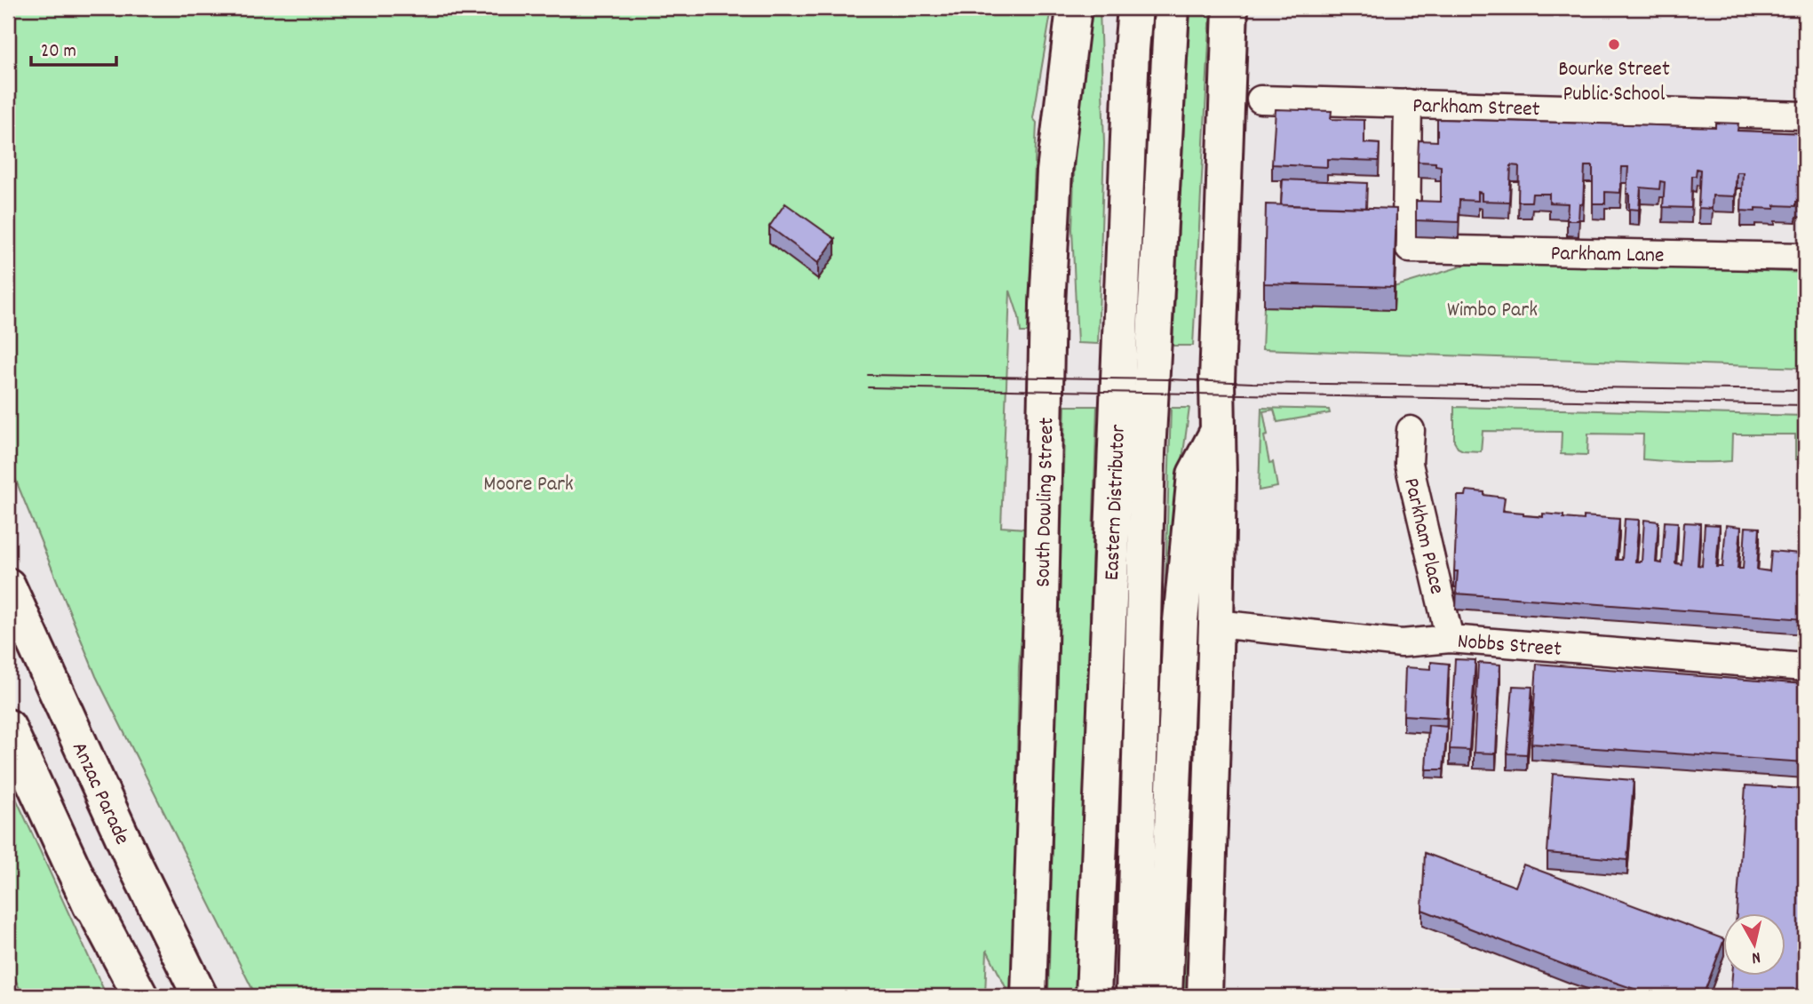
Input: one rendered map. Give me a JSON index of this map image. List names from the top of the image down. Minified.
{"streets":{"main road":["South Dowling Street","Eastern Distributor","Anzac Parade"],"street":["Parkham Street","Parkham Lane","Parkham Place","Nobbs Street"]},"crossings":[["Parkham Street","Parkham Lane"],["Parkham Place","Nobbs Street"]],"parks":["Wimbo Park","Moore Park"],"places":["Bourke Street Public School"],"scale_bar":"20 m","north":"bottom"}
